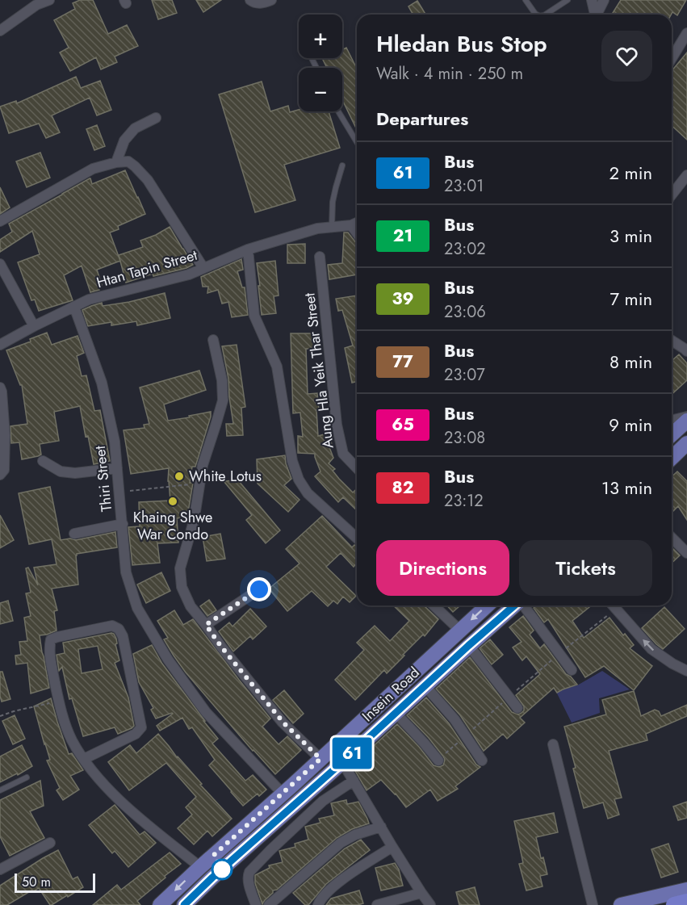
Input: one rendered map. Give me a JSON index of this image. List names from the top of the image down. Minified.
{"streets":{"main road":["Insein Road"],"street":["Htan Tapin Street","Aung Hla Yeik Thar Street","Thiri Street"]},"crossings":[["Htan Tapin Street","Thiri Street"],["Thiri Street","Insein Road"]],"places":["White Lotus","Khaing Shwe War Condo"],"lines":["bus line 61"],"scale_bar":"50 m","page":{"on_map":"61","map_buttons":["+","−"],"heading":[["Hledan Bus Stop","Walk · 4 min · 250 m"],"Departures"],"list":[{"mark":"61","name":"Bus","note":"23:01","value":"2 min"},{"mark":"21","name":"Bus","note":"23:02","value":"3 min"},{"mark":"39","name":"Bus","note":"23:06","value":"7 min"},{"mark":"77","name":"Bus","note":"23:07","value":"8 min"},{"mark":"65","name":"Bus","note":"23:08","value":"9 min"},{"mark":"82","name":"Bus","note":"23:12","value":"13 min"}],"buttons":["Directions","Tickets"],"scale":"50 m"}}
